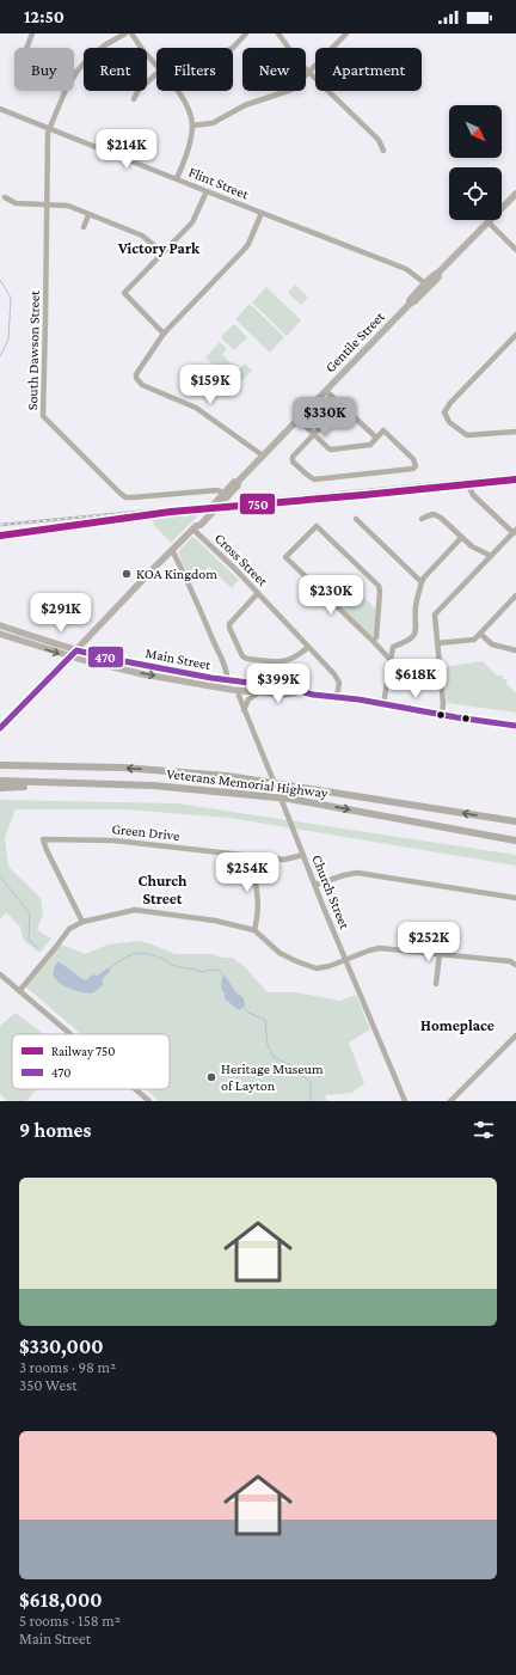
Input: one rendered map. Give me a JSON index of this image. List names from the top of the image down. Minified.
{"streets":{"highway":["Veterans Memorial Highway"],"main road":["Gentile Street","Main Street"],"street":["Flint Street","South Dawson Street","Cross Street","Green Drive","Church Street"]},"crossings":[["Flint Street","Gentile Street"],["Flint Street","South Dawson Street"],["Gentile Street","South Dawson Street"],["Gentile Street","Cross Street"],["Gentile Street","Main Street"],["Cross Street","Main Street"],["Main Street","Church Street"],["Green Drive","Church Street"]],"districts":["Victory Park","Church Street","Homeplace"],"places":["KOA Kingdom","Heritage Museum of Layton"],"lines":["rail line 750","transit line 470"],"legend":["Railway 750","470"],"north":"bottom right","page":{"status":"12:50","chip":["Buy","Rent","Filters","New","Apartment"],"price":["$214K","$159K","$330K","$230K","$291K","$618K","$399K","$254K","$252K"],"heading":"9 homes","list":[{"name":"$330,000","note":"3 rooms · 98 m² · 350 West"},{"name":"$618,000","note":"5 rooms · 158 m² · Main Street"}]}}
